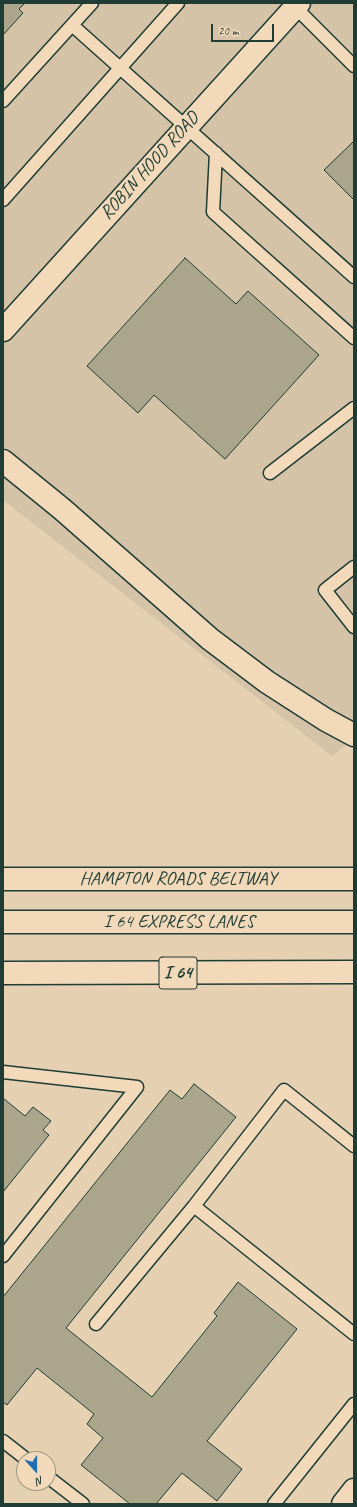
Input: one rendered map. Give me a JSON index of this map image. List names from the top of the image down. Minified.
{"streets":{"main road":["ROBIN HOOD ROAD","HAMPTON ROADS BELTWAY","I 64 EXPRESS LANES","I 64"]},"scale_bar":"20 m","north":"bottom"}
